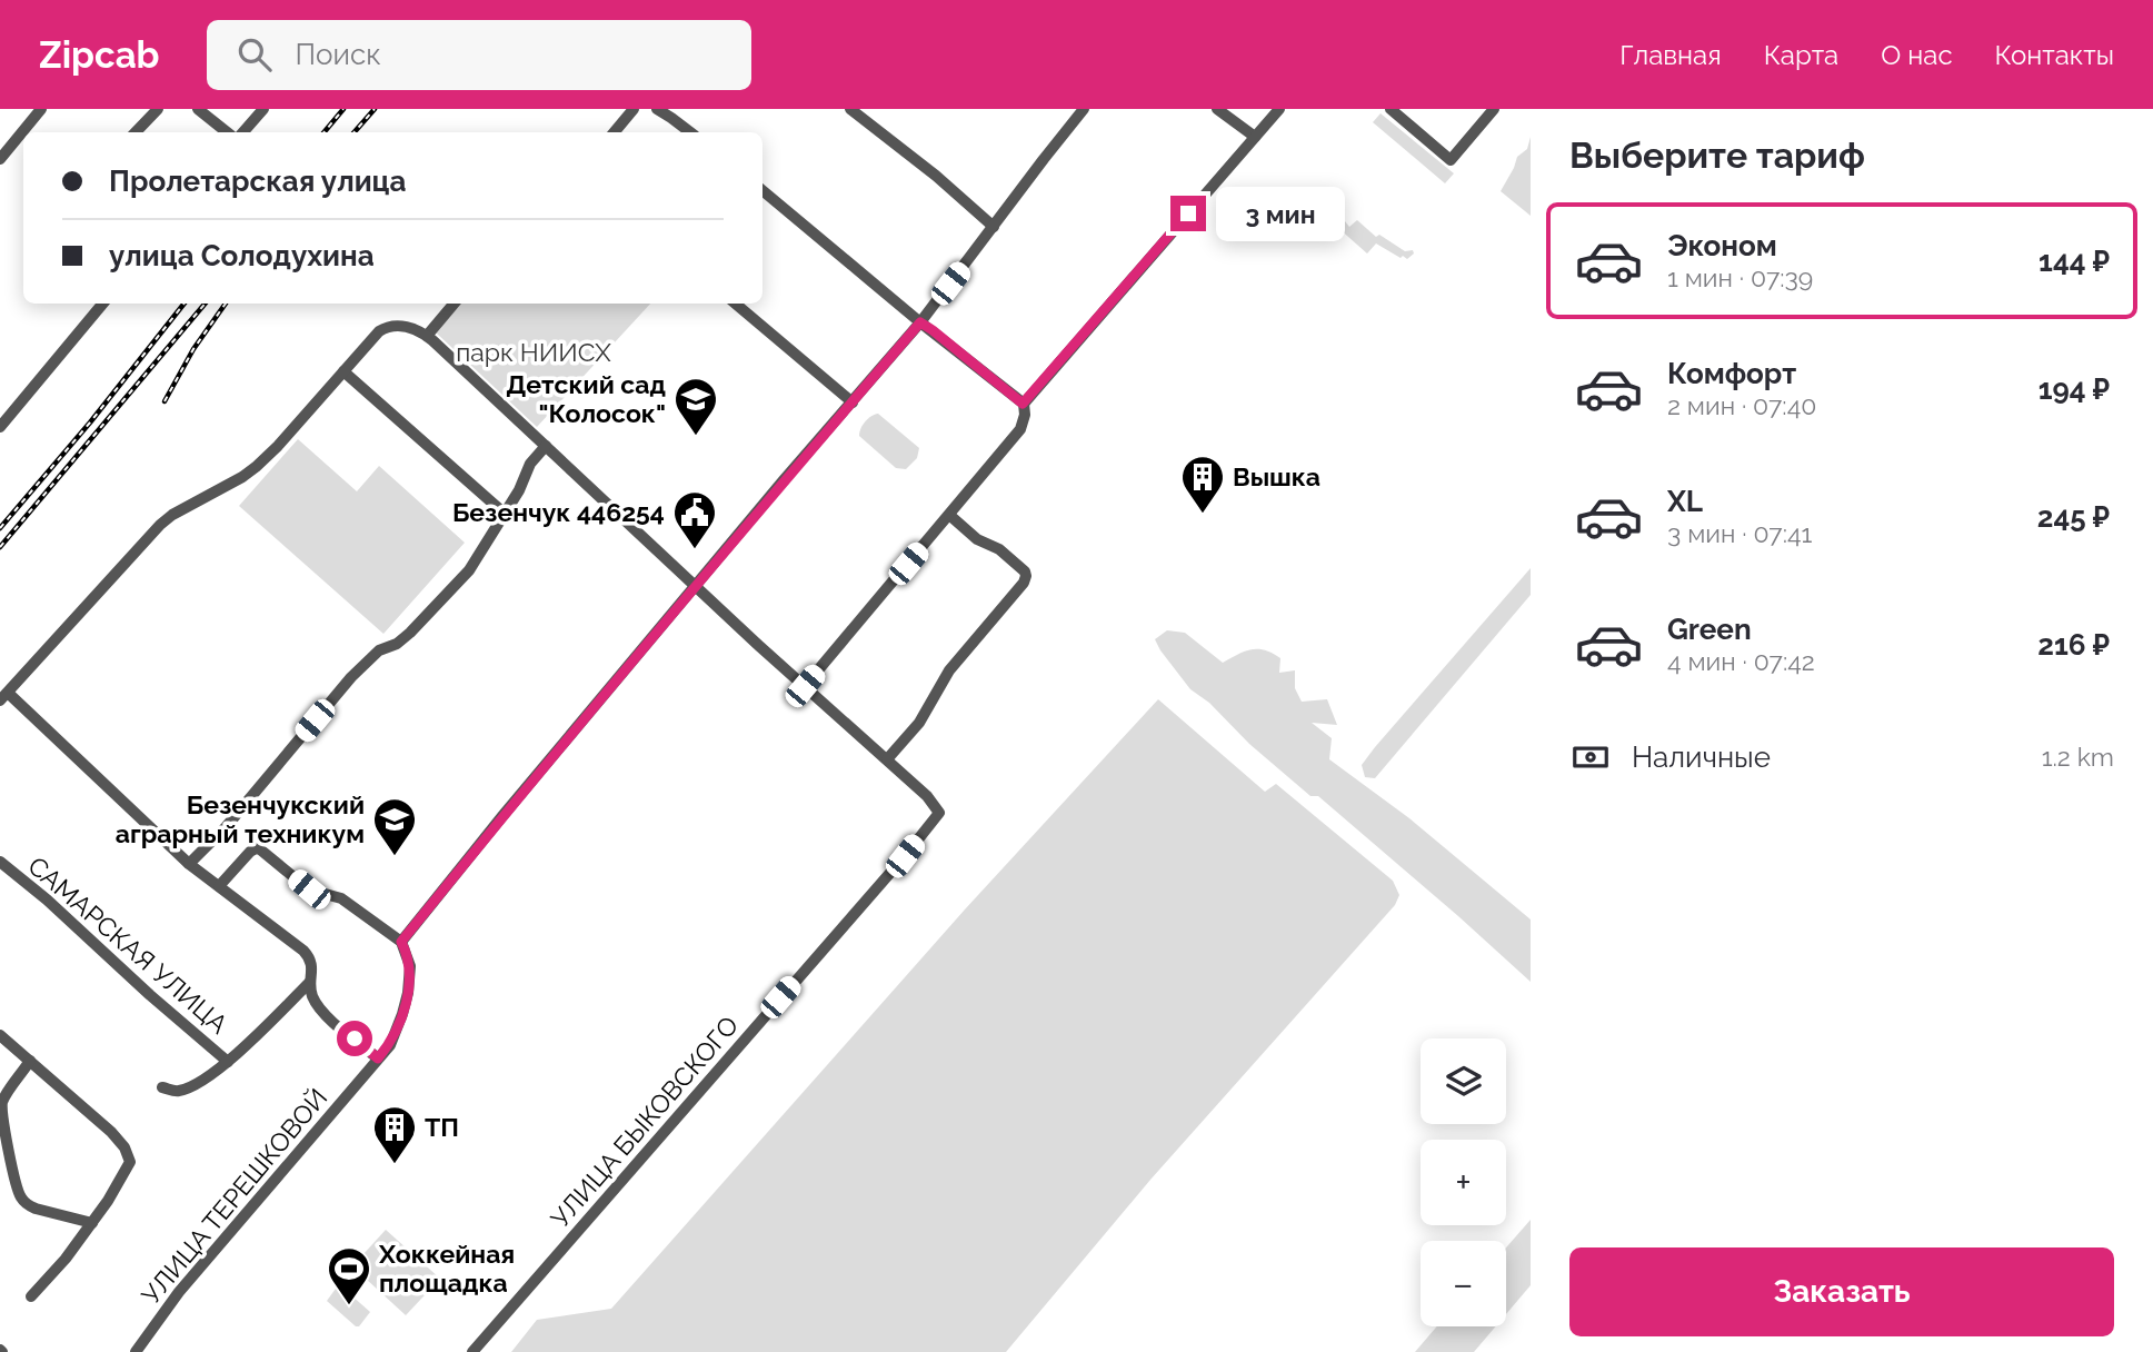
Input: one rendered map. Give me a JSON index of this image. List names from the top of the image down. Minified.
{"streets":{"street":["САМАРСКАЯ УЛИЦА","УЛИЦА БЫКОВСКОГО","УЛИЦА ТЕРЕШКОВОЙ"]},"parks":["парк НИИСХ"],"places":{"school or university":["Детский сад \"Колосок\"","Безенчукский аграрный техникум"],"building":["Вышка","ТП"],"public building":["Безенчук 446254"],"sports":["Хоккейная площадка"]},"page":{"header":"Zipcab","search":"Поиск","nav":["Главная","Карта","О нас","Контакты"],"heading":"Выберите тариф","banner":["Пролетарская улица","улица Солодухина"],"bubble":"3 мин","list":[{"name":"Эконом","note":"1 мин · 07:39","value":"144 ₽"},{"name":"Комфорт","note":"2 мин · 07:40","value":"194 ₽"},{"name":"XL","note":"3 мин · 07:41","value":"245 ₽"},{"name":"Green","note":"4 мин · 07:42","value":"216 ₽"}],"pay":["Наличные","1.2 km"],"map_buttons":["+","−"],"buttons":"Заказать"}}
